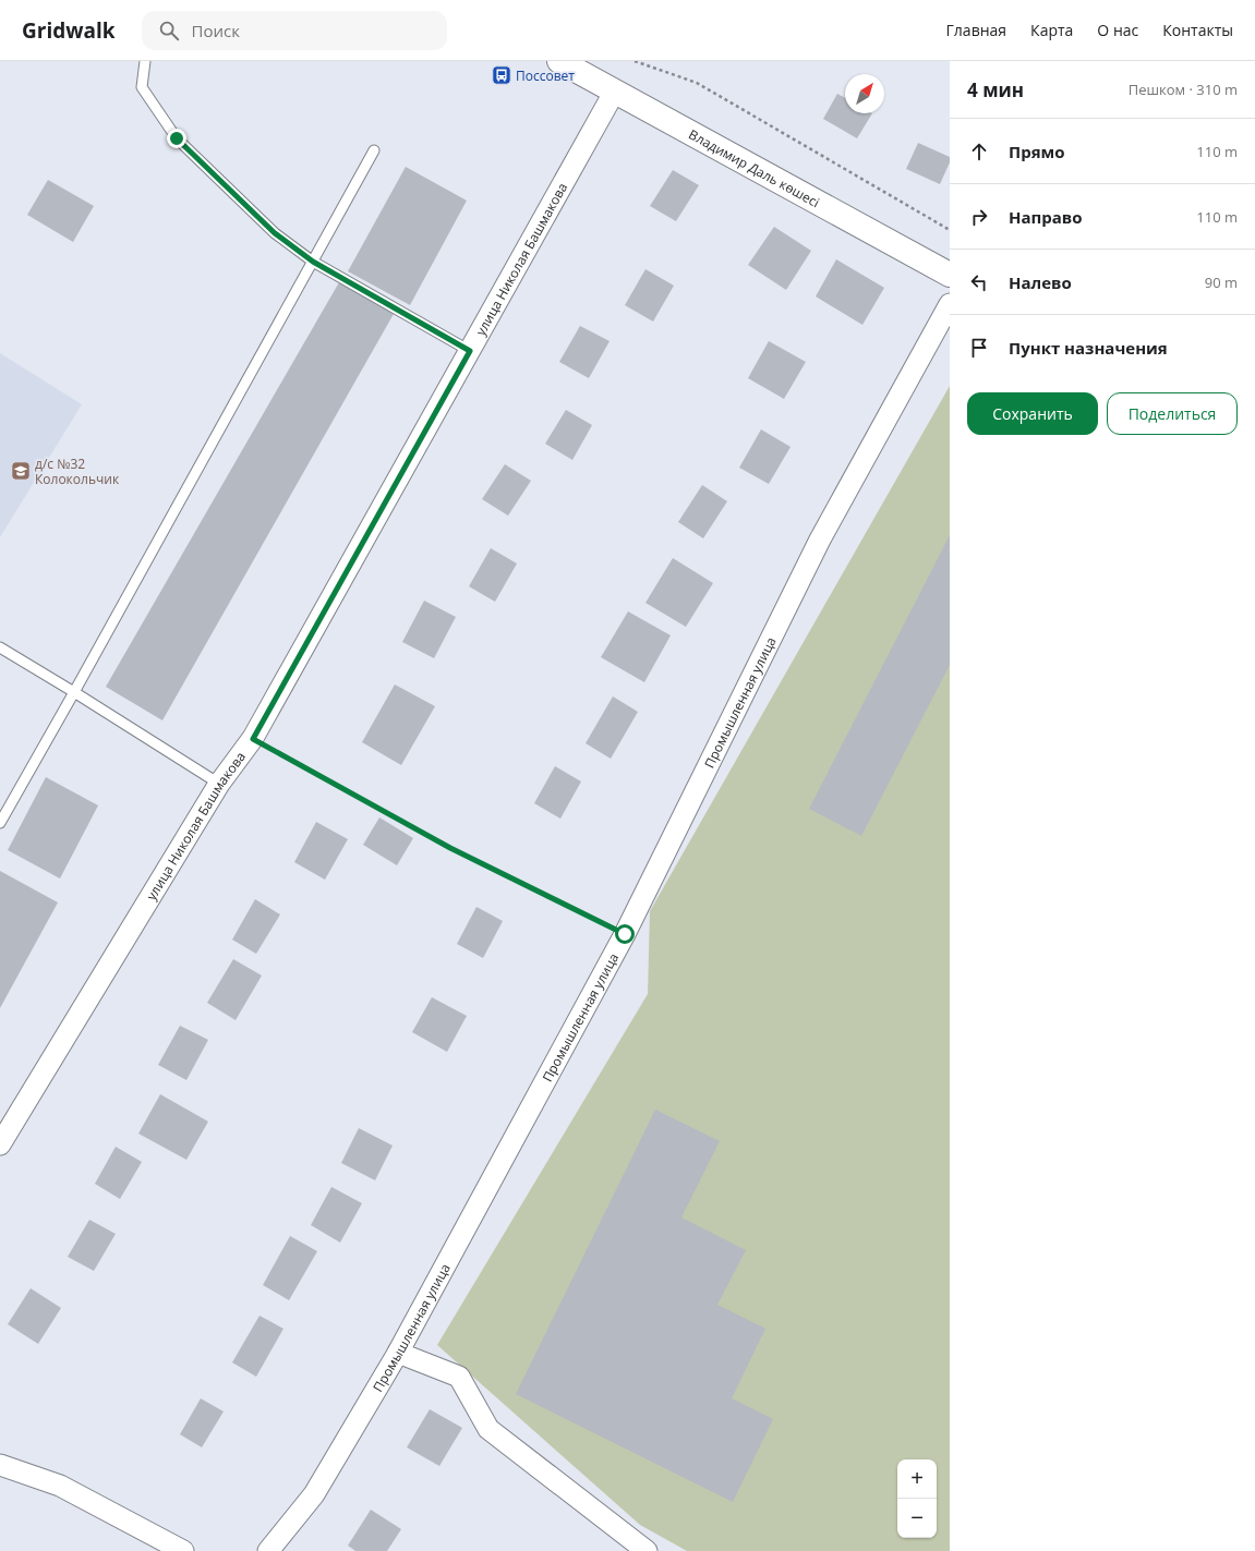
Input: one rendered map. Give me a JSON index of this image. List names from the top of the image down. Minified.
{"streets":{"street":["Владимир Даль көшесі","улица Николая Башмакова","Промышленная улица"]},"crossings":[["Владимир Даль көшесі","улица Николая Башмакова"]],"places":{"bus stop":["Поссовет"],"school or university":["д/с №32 Колокольчик"]},"north":"top right","page":{"header":"Gridwalk","search":"Поиск","nav":["Главная","Карта","О нас","Контакты"],"heading":["4 мин","Пешком · 310 m"],"list":[["Прямо","110 m"],["Направо","110 m"],["Налево","90 m"],"Пункт назначения"],"buttons":["Сохранить","Поделиться"],"map_buttons":["+","−"]}}
